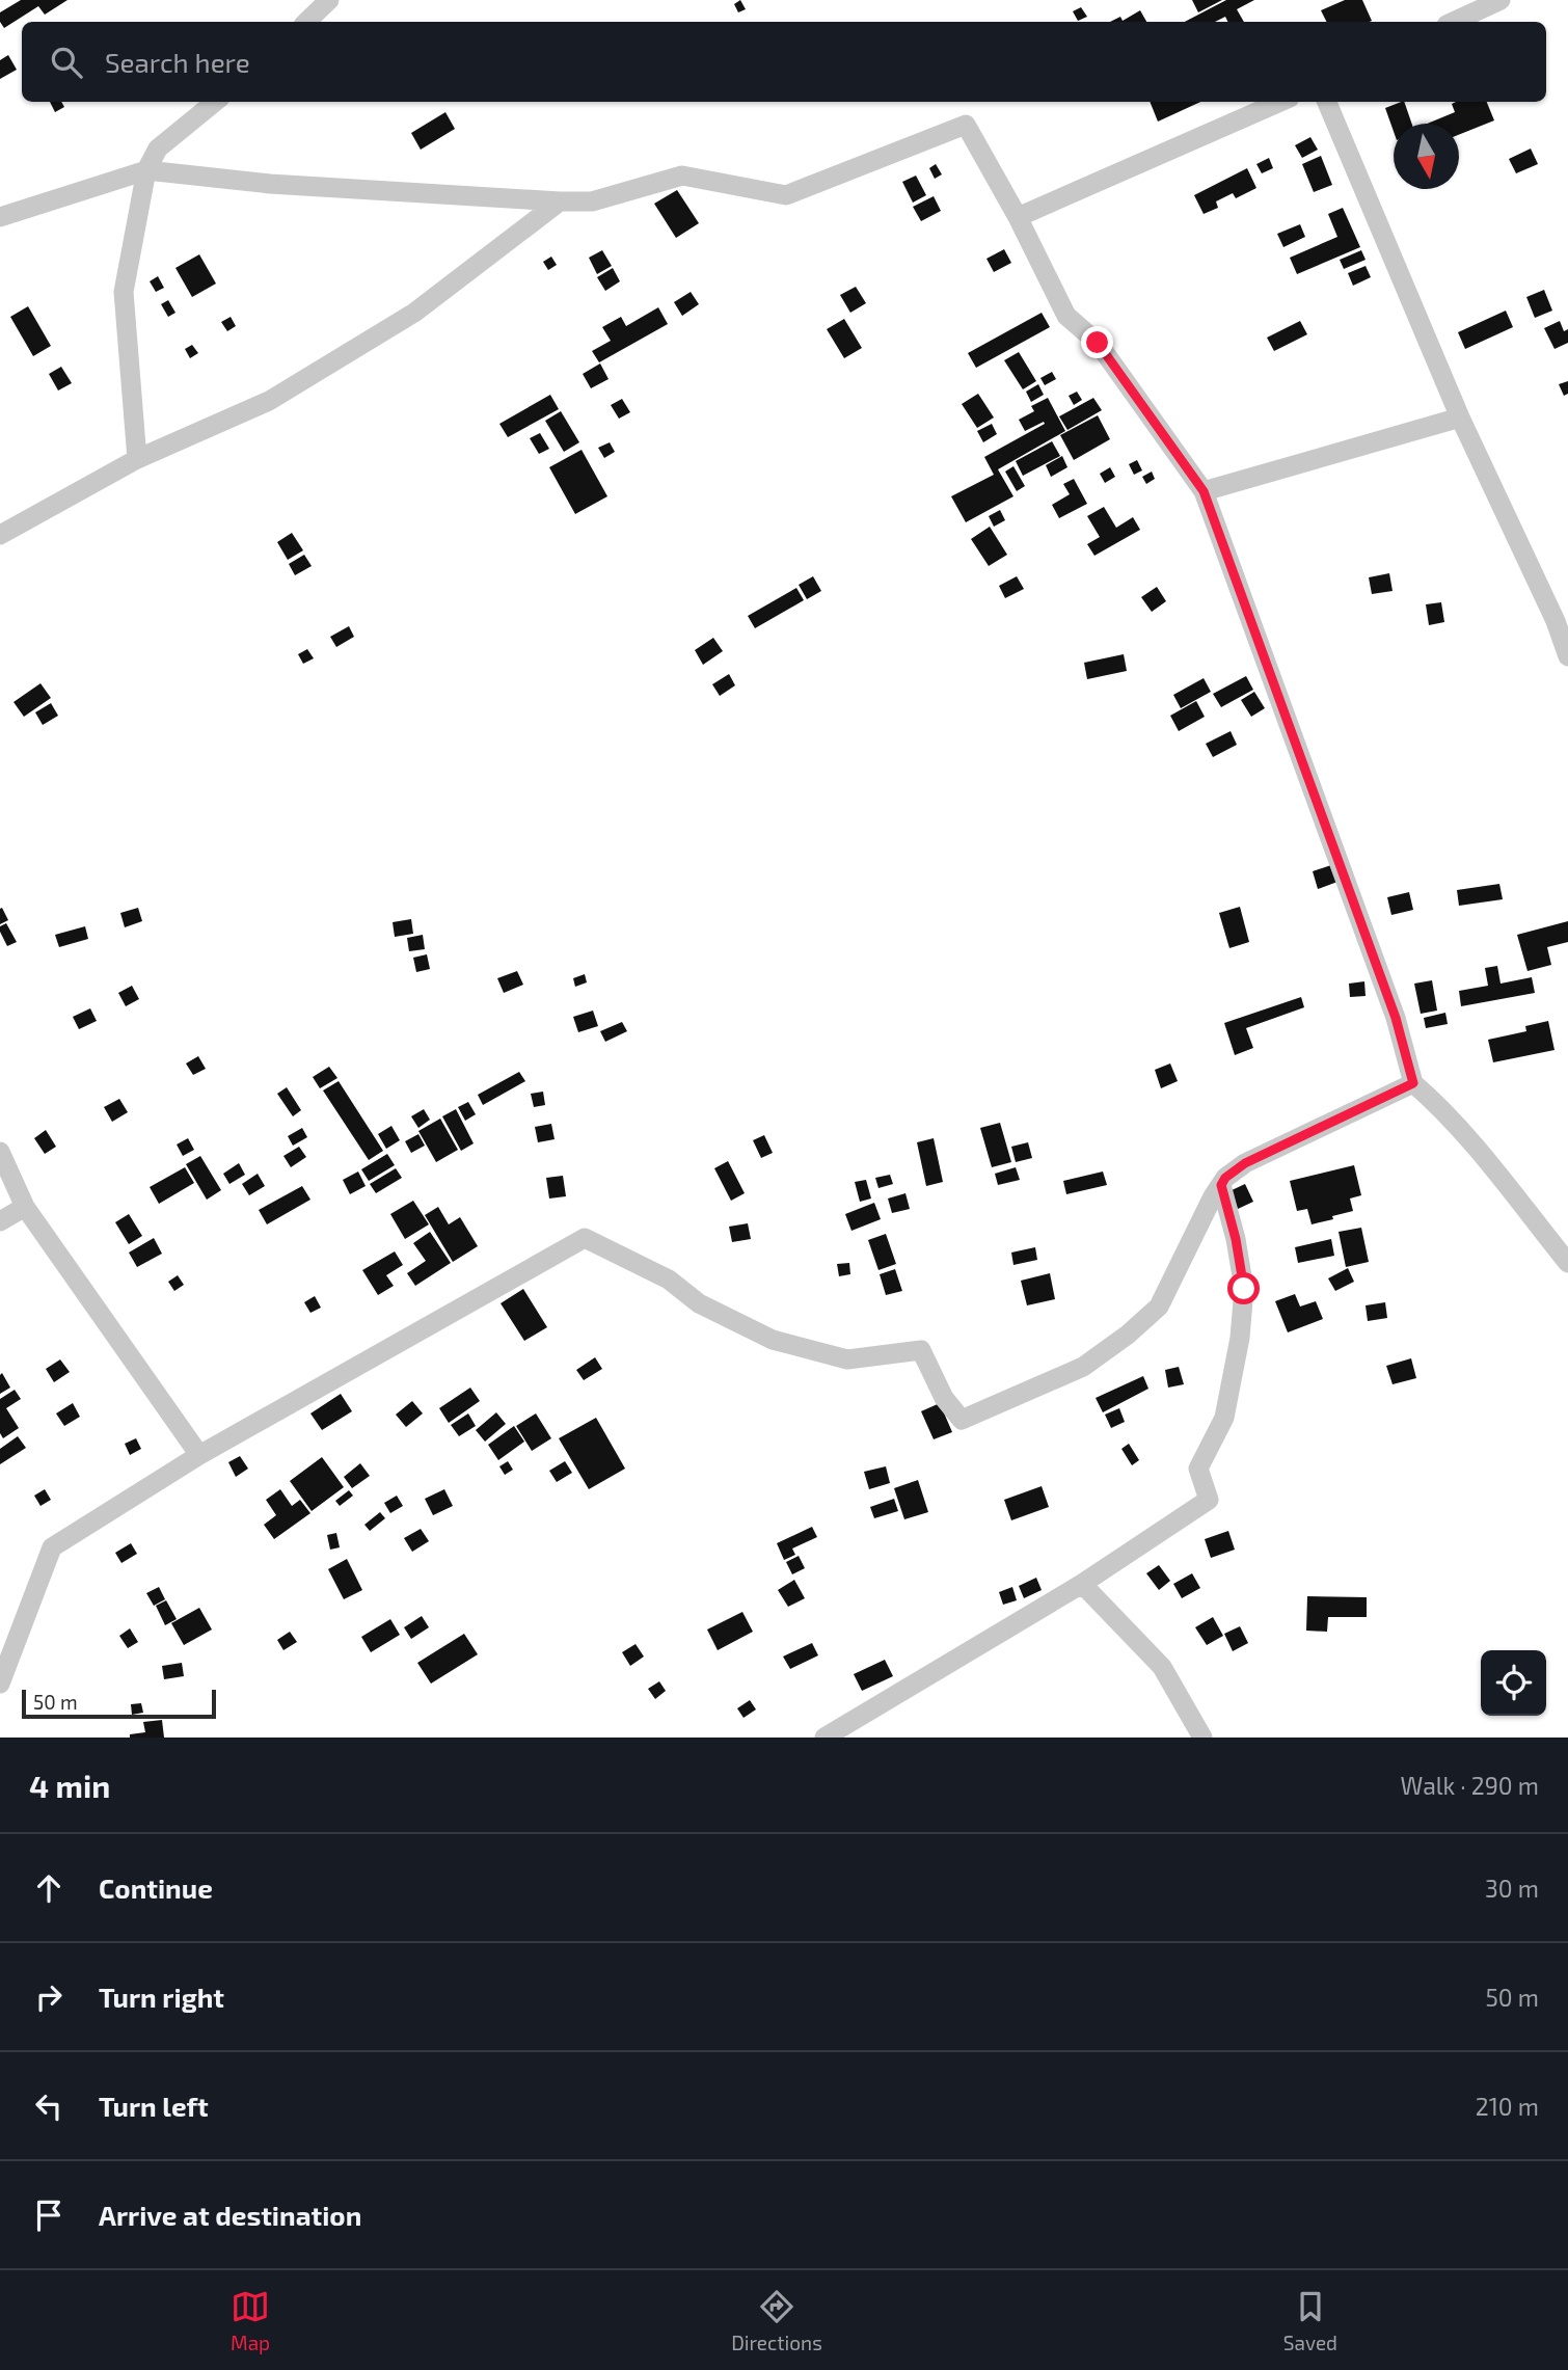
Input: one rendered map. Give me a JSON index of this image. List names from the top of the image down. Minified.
{"scale_bar":"50 m","north":"bottom","page":{"search":"Search here","scale":"50 m","heading":["4 min","Walk · 290 m"],"list":[["Continue","30 m"],["Turn right","50 m"],["Turn left","210 m"],"Arrive at destination"],"nav":["Map","Directions","Saved"]}}
